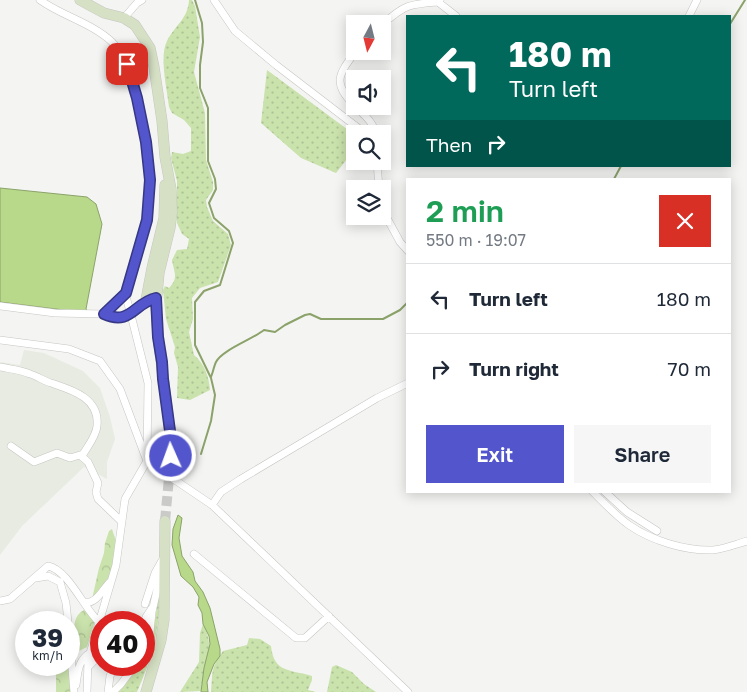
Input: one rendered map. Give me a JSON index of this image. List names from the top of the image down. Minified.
{"north":"bottom","page":{"turn":["180 m","Turn left"],"then":"Then","heading":["2 min","550 m · 19:07"],"list":[{"name":"Turn left","value":"180 m"},{"name":"Turn right","value":"70 m"}],"buttons":["Exit","Share"],"speed":"39 km/h","limit":"40"}}
